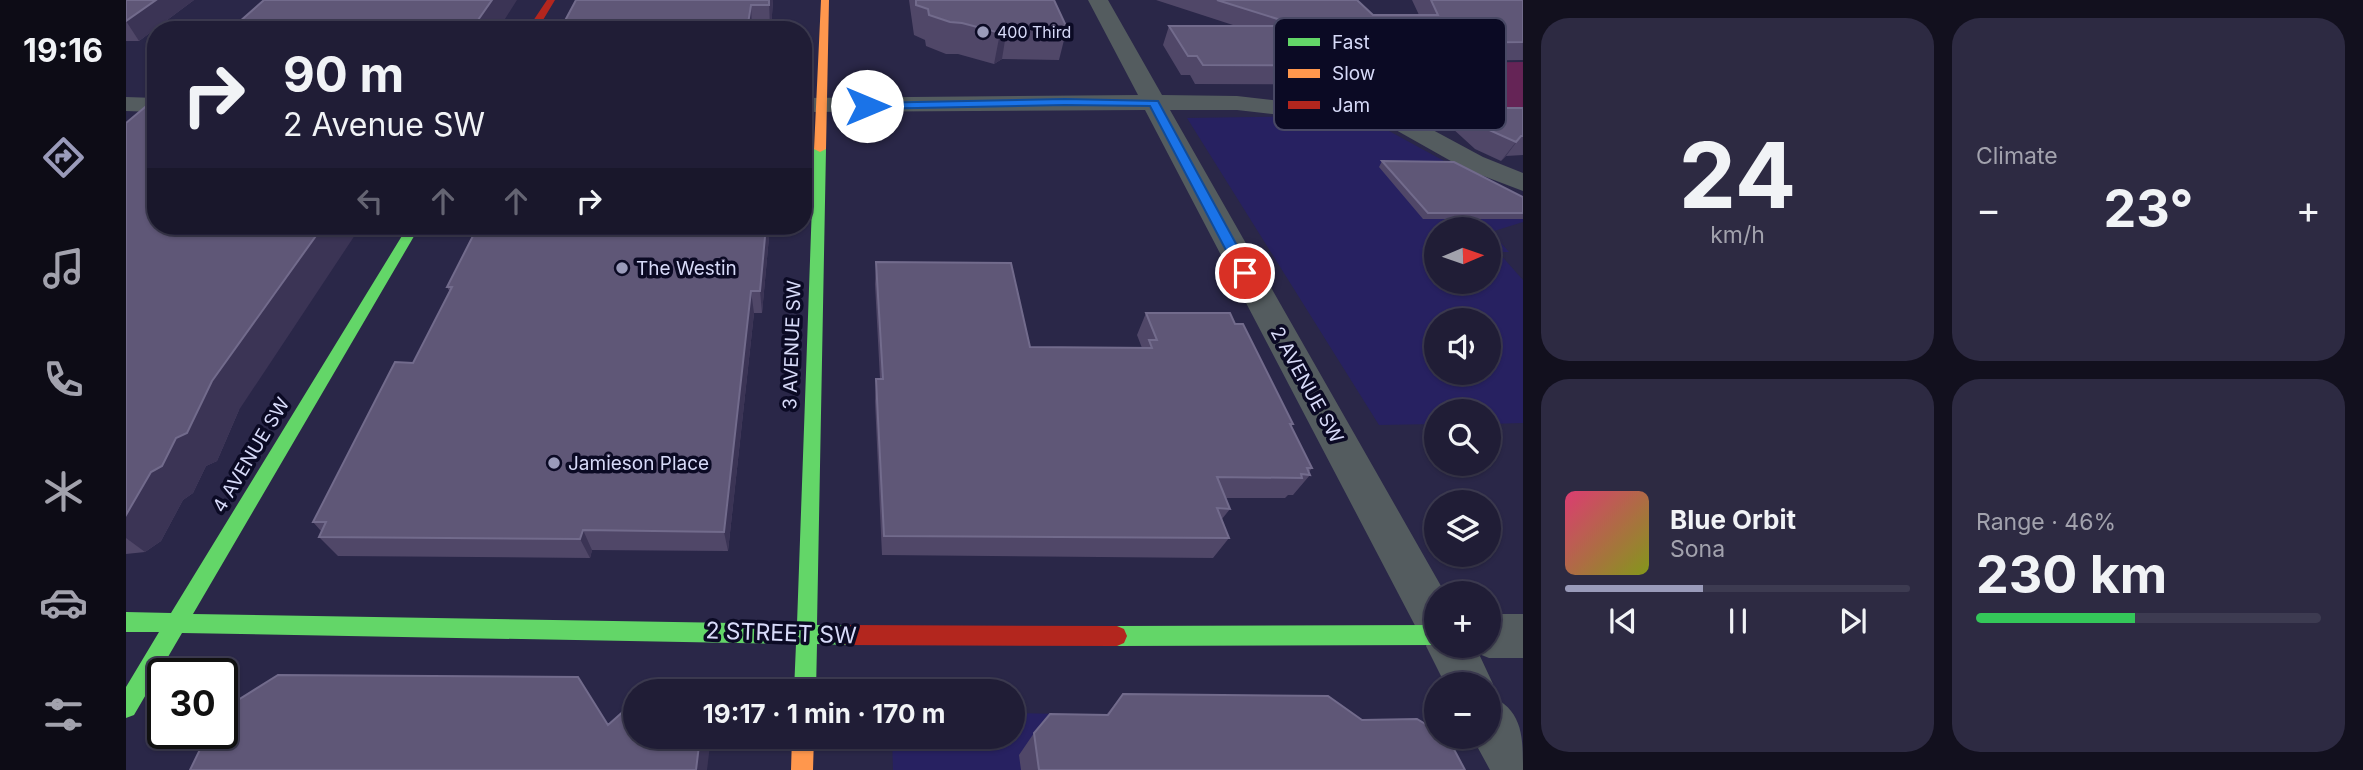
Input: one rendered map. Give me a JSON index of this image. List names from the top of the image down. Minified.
{"streets":{"street":["3 AVENUE SW","2 AVENUE SW","4 AVENUE SW","2 STREET SW"]},"crossings":[["3 AVENUE SW","2 STREET SW"],["4 AVENUE SW","2 STREET SW"]],"places":["400 Third","The Westin","Jamieson Place"],"legend":["Fast","Slow","Jam"],"north":"right","page":{"tabs":"19:16","tile":[["24","km/h"],"Climate",["Range · 46%","230 km"]],"turn":["90 m","2 Avenue SW"],"heat":["−","23°","+"],"map_buttons":["+","−"],"song":["Blue Orbit","Sona"],"limit":"30","trip":"19:17 · 1 min · 170 m"}}
